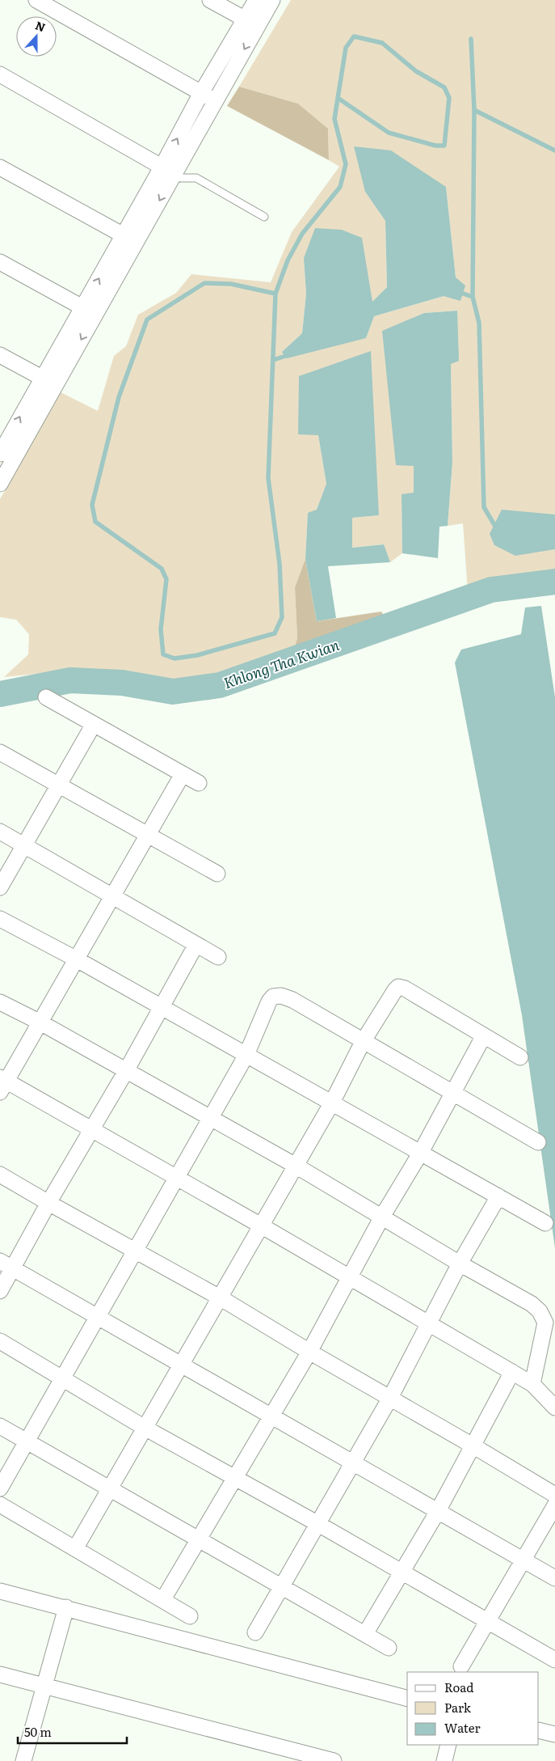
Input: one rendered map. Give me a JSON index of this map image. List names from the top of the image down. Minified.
{"water":["Khlong Tha Kwian"],"legend":["Road","Park","Water"],"scale_bar":"50 m","north":"top"}
